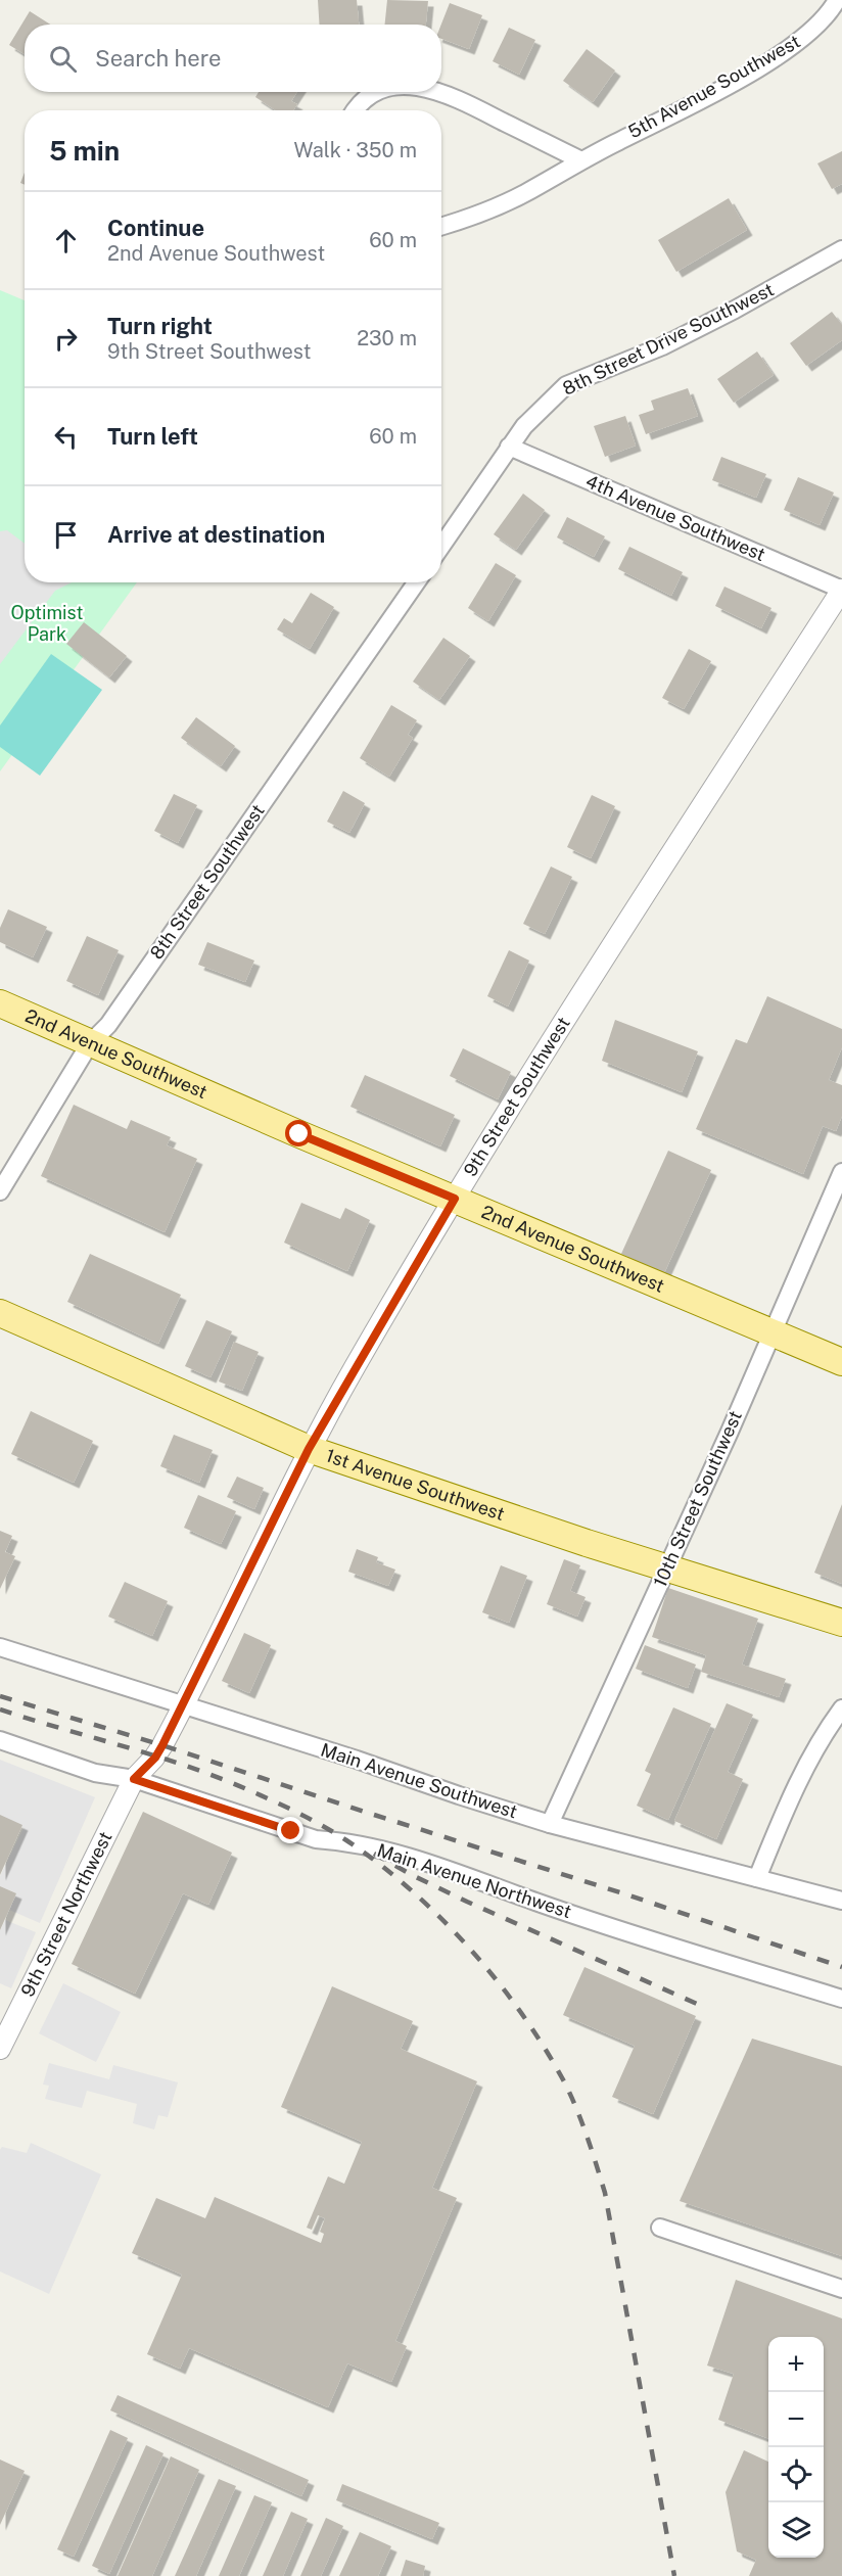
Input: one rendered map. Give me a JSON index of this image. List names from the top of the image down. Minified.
{"streets":{"main road":["2nd Avenue Southwest","1st Avenue Southwest"],"street":["5th Avenue Southwest","8th Street Drive Southwest","4th Avenue Southwest","8th Street Southwest","9th Street Southwest","10th Street Southwest","Main Avenue Southwest","Main Avenue Northwest","9th Street Northwest"]},"crossings":[["8th Street Drive Southwest","4th Avenue Southwest"],["4th Avenue Southwest","9th Street Southwest"],["8th Street Southwest","2nd Avenue Southwest"],["2nd Avenue Southwest","9th Street Southwest"],["2nd Avenue Southwest","10th Street Southwest"],["9th Street Southwest","1st Avenue Southwest"],["9th Street Southwest","Main Avenue Southwest"],["9th Street Southwest","Main Avenue Northwest"],["9th Street Southwest","9th Street Northwest"],["1st Avenue Southwest","10th Street Southwest"],["10th Street Southwest","Main Avenue Southwest"],["Main Avenue Northwest","9th Street Northwest"]],"parks":["Optimist Park"],"page":{"search":"Search here","heading":["5 min","Walk · 350 m"],"list":[["Continue","2nd Avenue Southwest","60 m"],["Turn right","9th Street Southwest","230 m"],["Turn left","60 m"],"Arrive at destination"],"map_buttons":["+","−"]}}
